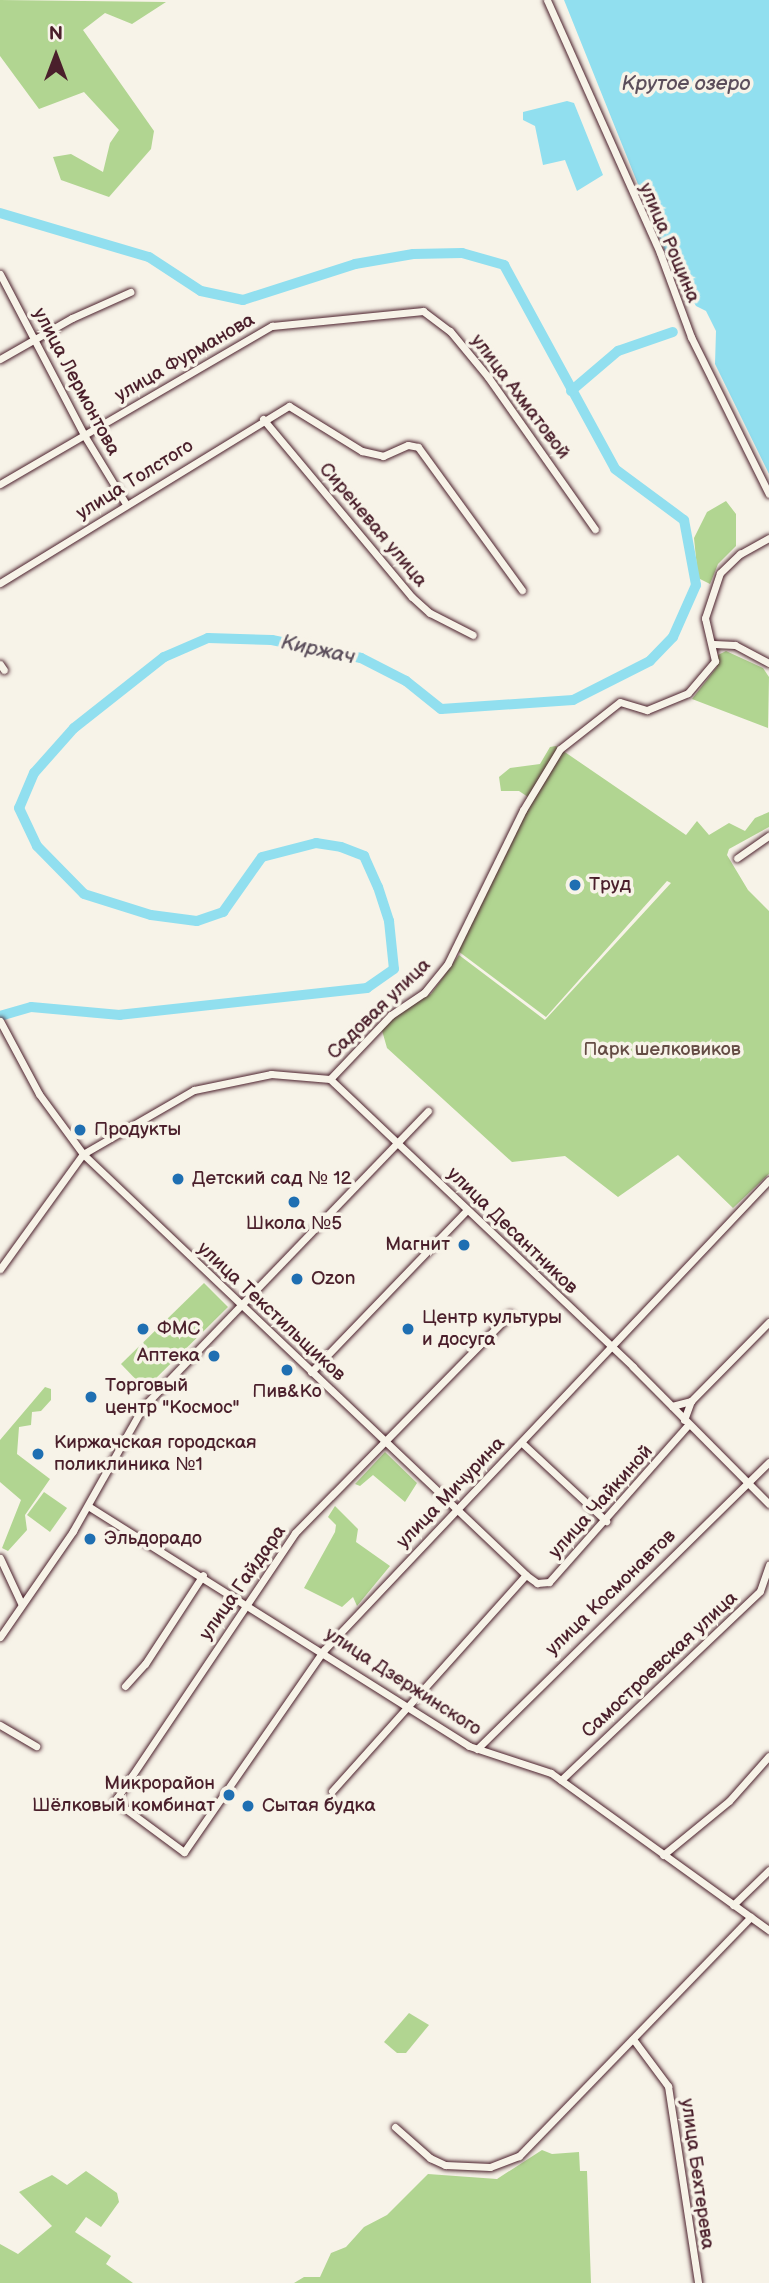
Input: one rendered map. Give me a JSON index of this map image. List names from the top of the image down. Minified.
{"streets":{"street":["улица Рощина","улица Фурманова","улица Лермонтова","улица Ахматовой","улица Толстого","Сиреневая улица","Садовая улица","улица Десантников","улица Текстильщиков","улица Мичурина","улица Чайкиной","улица Гайдара","улица Космонавтов","Самостроевская улица","улица Дзержинского","улица Бехтерева"]},"crossings":[["улица Фурманова","улица Лермонтова"],["улица Фурманова","улица Ахматовой"],["улица Лермонтова","улица Толстого"],["улица Толстого","Сиреневая улица"],["Садовая улица","улица Десантников"],["Садовая улица","улица Текстильщиков"],["улица Десантников","улица Мичурина"],["улица Десантников","улица Чайкиной"],["улица Текстильщиков","улица Мичурина"],["улица Текстильщиков","улица Чайкиной"],["улица Текстильщиков","улица Гайдара"],["улица Мичурина","улица Гайдара"],["улица Мичурина","улица Дзержинского"],["улица Гайдара","улица Дзержинского"],["улица Космонавтов","улица Дзержинского"],["Самостроевская улица","улица Дзержинского"]],"water":["Крутое озеро","Киржач"],"parks":["Парк шелковиков"],"places":["Труд","Продукты","Детский сад № 12","Школа №5","Магнит","Ozon","ФМС","Центр культуры и досуга","Аптека","Пив&Ко","Торговый центр \"Космос\"","Киржачская городская поликлиника №1","Эльдорадо","Микрорайон Шёлковый комбинат","Сытая будка"],"north":"top"}
